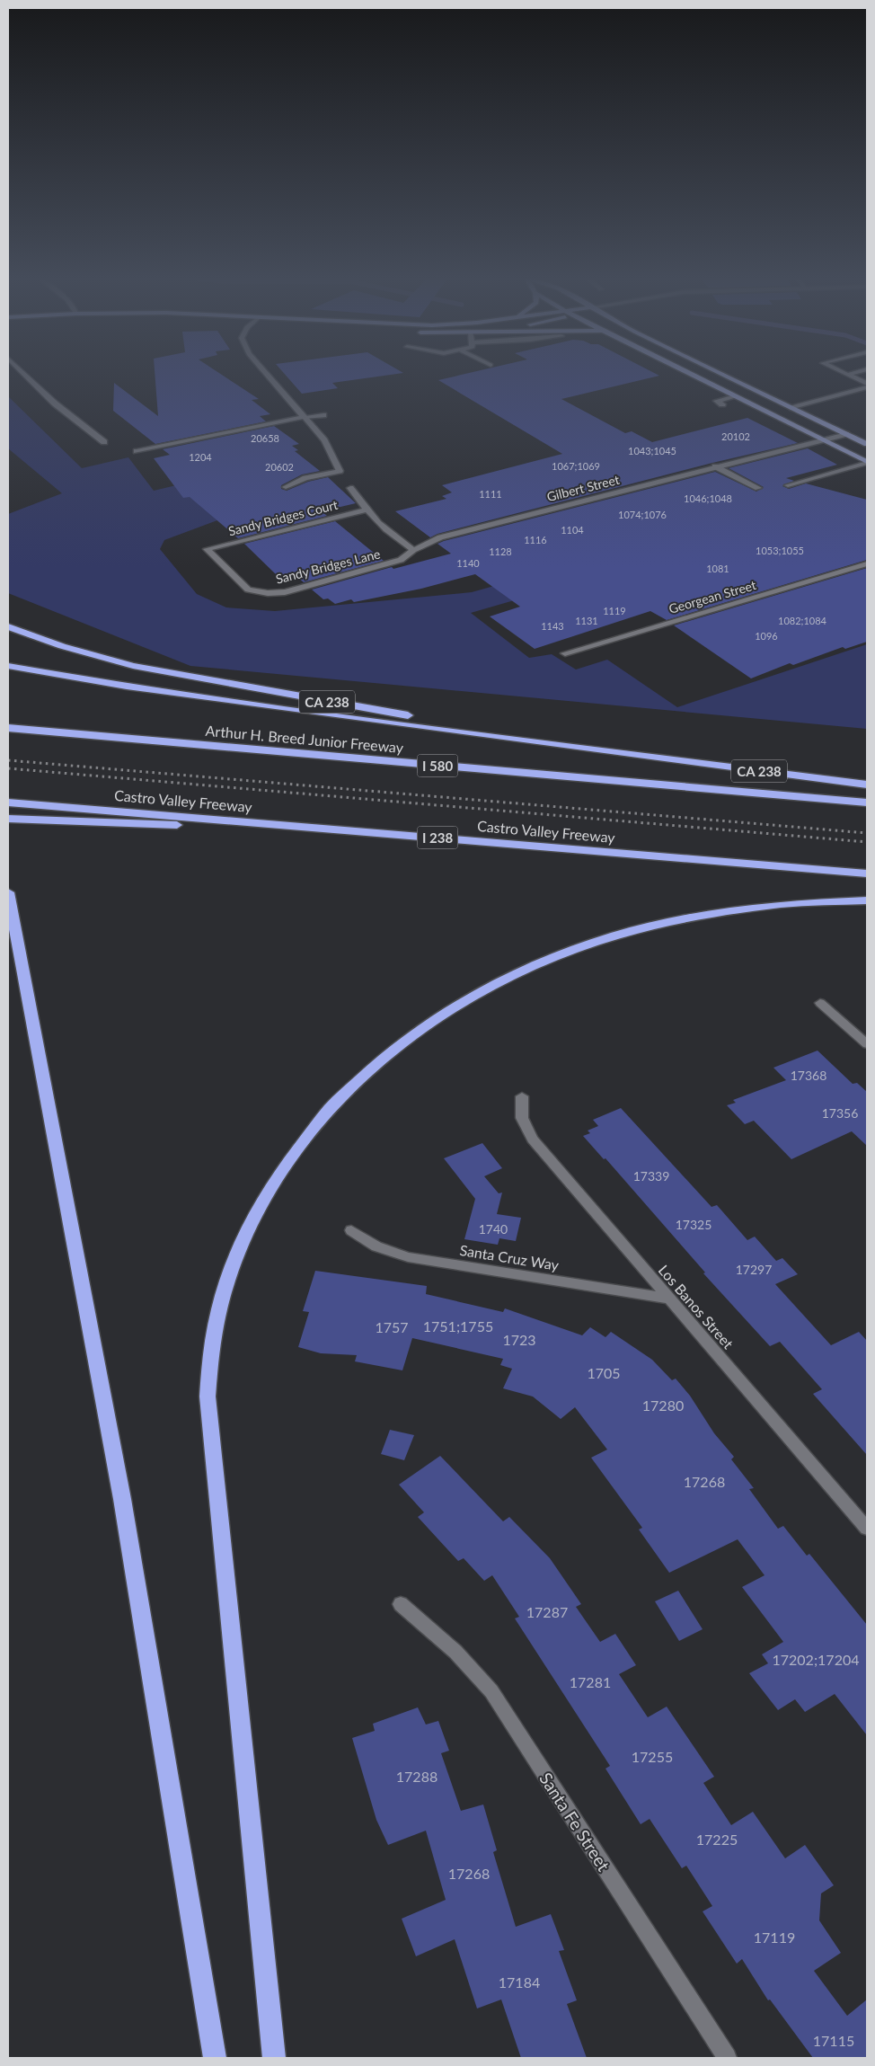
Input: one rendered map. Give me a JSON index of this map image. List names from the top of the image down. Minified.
{"streets":{"highway":["CA 238","Arthur H. Breed Junior Freeway","I 580","Castro Valley Freeway","I 238"],"street":["Gilbert Street","Sandy Bridges Court","Sandy Bridges Lane","Georgean Street","Santa Cruz Way","Los Banos Street","Santa Fe Street"]},"crossings":[["Gilbert Street","Sandy Bridges Lane"],["Sandy Bridges Court","Sandy Bridges Lane"],["Santa Cruz Way","Los Banos Street"]],"house_numbers":["20102","20658","1043;1045","1204","1067;1069","20602","1111","1046;1048","1074;1076","1104","1116","1053;1055","1128","1140","1081","1119","1131","1082;1084","1143","1096","17368","17356","17339","17325","1740","17297","1751;1755","1757","1723","1705","17280","17268","17287","17202;17204","17281","17255","17288","17225","17268","17119","17184","17115"]}
